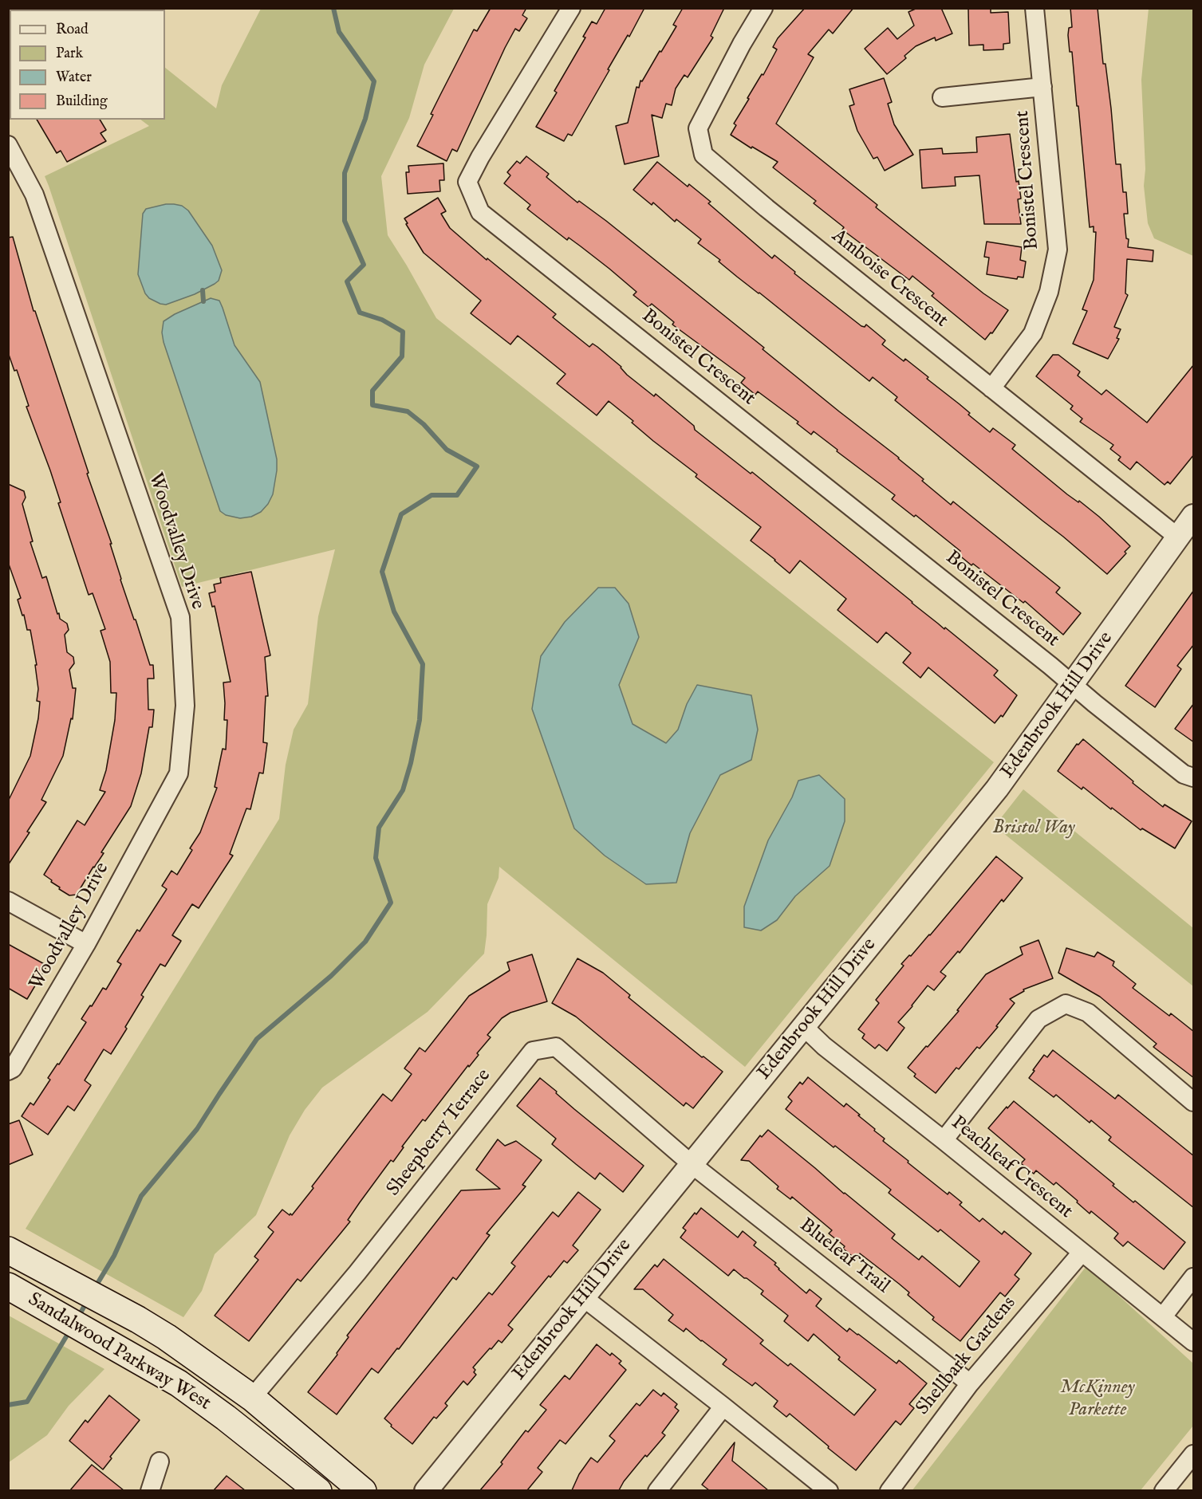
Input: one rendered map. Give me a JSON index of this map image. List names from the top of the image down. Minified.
{"streets":{"main road":["Sandalwood Parkway West"],"street":["Bonistel Crescent","Amboise Crescent","Woodvalley Drive","Edenbrook Hill Drive","Sheepberry Terrace","Peachleaf Crescent","Blueleaf Trail","Shellbark Gardens"]},"crossings":[["Bonistel Crescent","Amboise Crescent"],["Bonistel Crescent","Edenbrook Hill Drive"],["Amboise Crescent","Edenbrook Hill Drive"],["Edenbrook Hill Drive","Sheepberry Terrace"],["Edenbrook Hill Drive","Peachleaf Crescent"],["Edenbrook Hill Drive","Blueleaf Trail"],["Sheepberry Terrace","Blueleaf Trail"],["Sheepberry Terrace","Sandalwood Parkway West"],["Peachleaf Crescent","Shellbark Gardens"],["Blueleaf Trail","Shellbark Gardens"]],"parks":["Bristol Way","McKinney Parkette"],"legend":["Road","Park","Water","Building"]}
